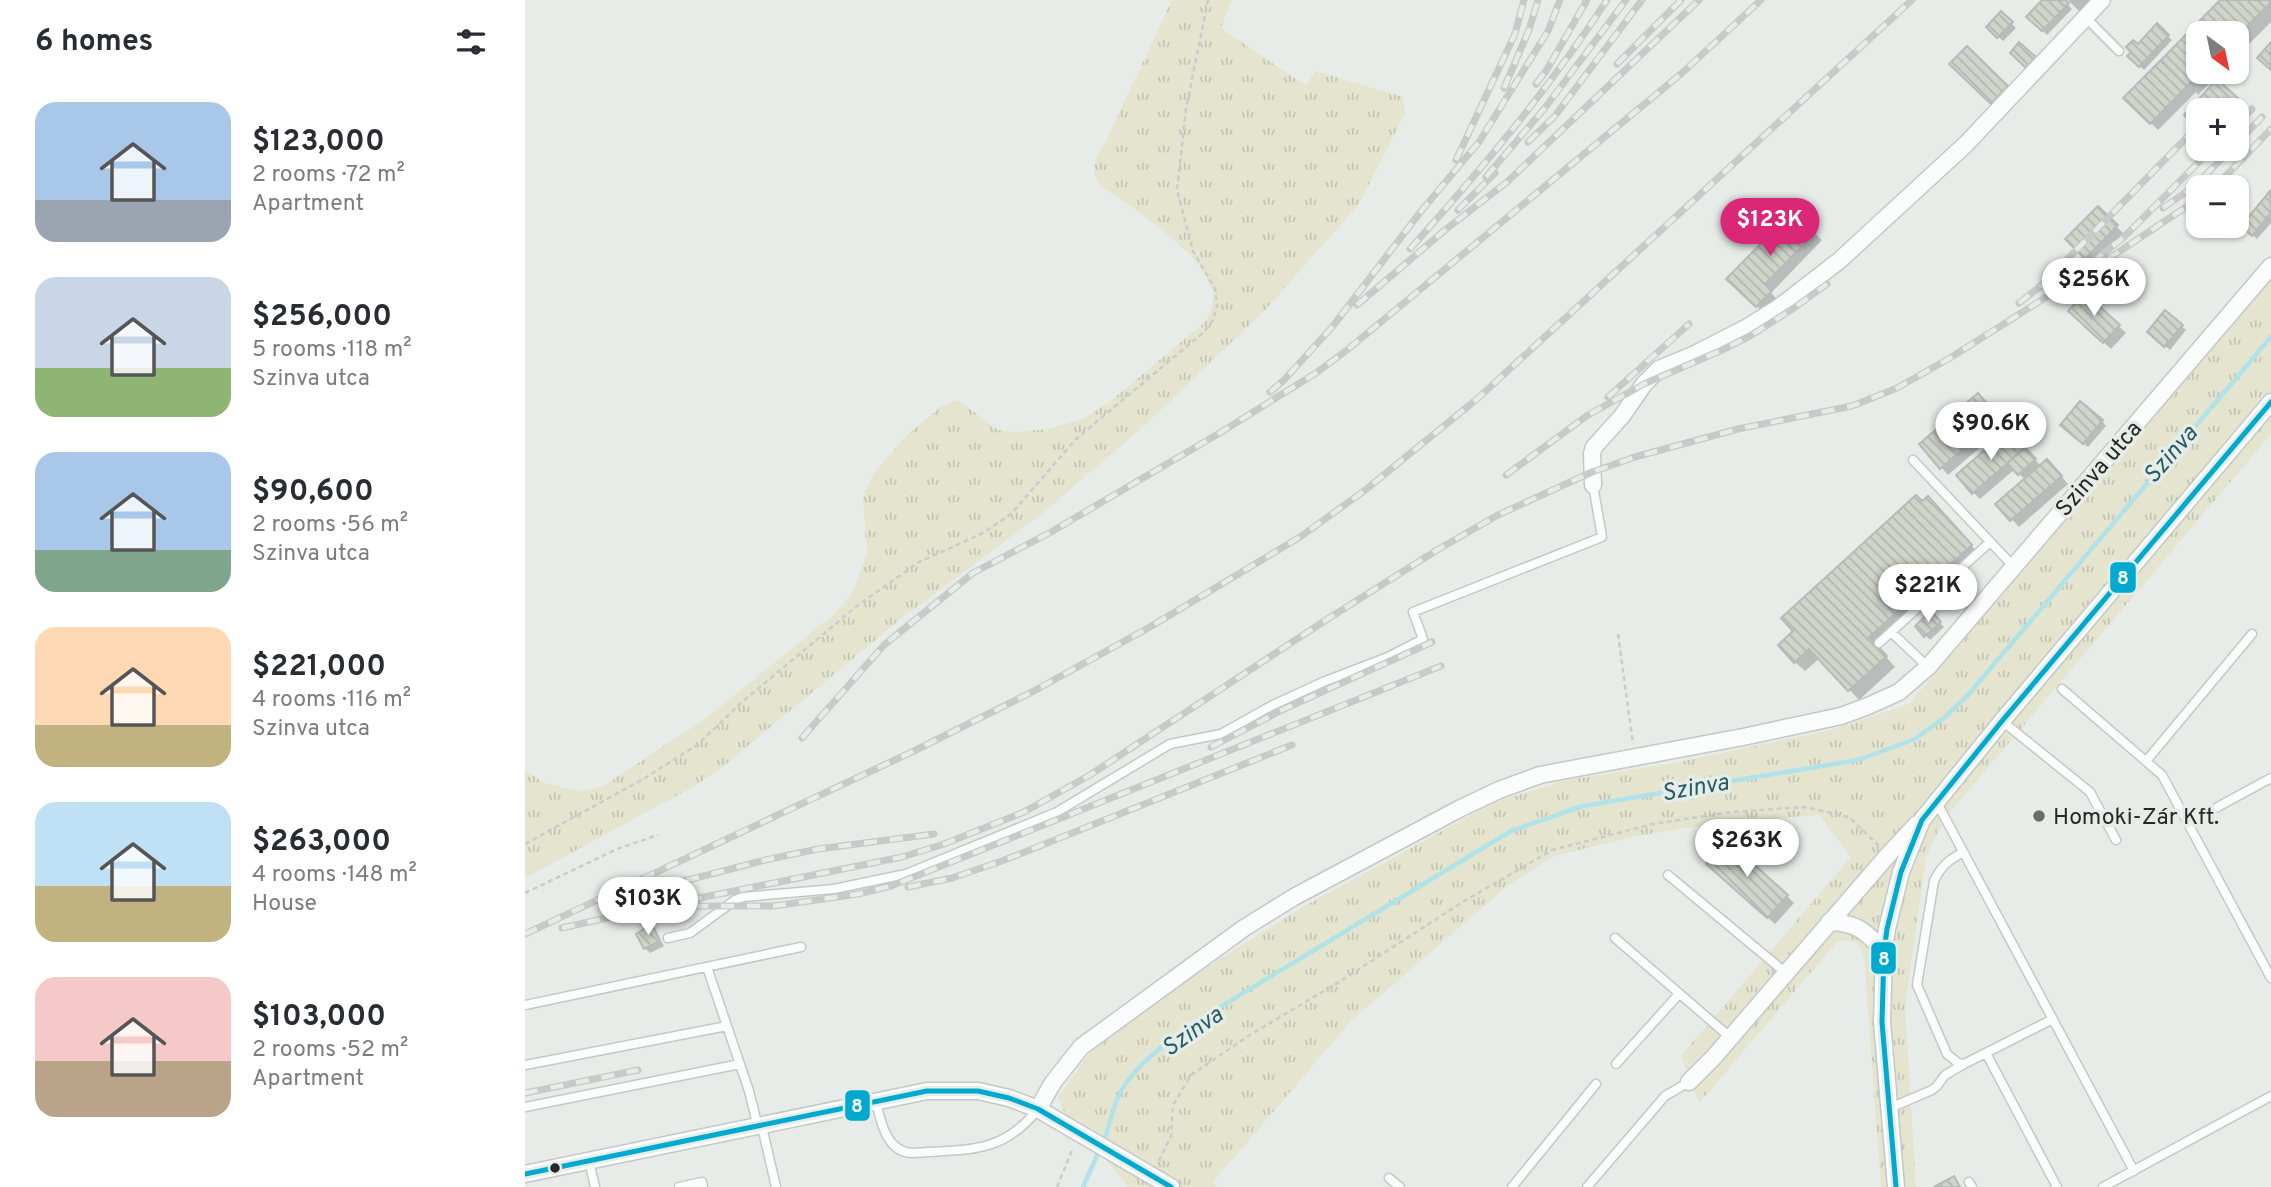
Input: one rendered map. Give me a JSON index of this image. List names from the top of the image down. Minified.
{"streets":{"street":["Szinva utca"]},"water":["Szinva"],"places":["Homoki-Zár Kft."],"lines":["transit line 8"],"north":"bottom right","page":{"heading":"6 homes","map_buttons":["+","−"],"list":[{"name":"$123,000","note":"2 rooms · 72 m² · Apartment"},{"name":"$256,000","note":"5 rooms · 118 m² · Szinva utca"},{"name":"$90,600","note":"2 rooms · 56 m² · Szinva utca"},{"name":"$221,000","note":"4 rooms · 116 m² · Szinva utca"},{"name":"$263,000","note":"4 rooms · 148 m² · House"},{"name":"$103,000","note":"2 rooms · 52 m² · Apartment"}],"price":["$123K","$256K","$90.6K","$221K","$263K","$103K"]}}
